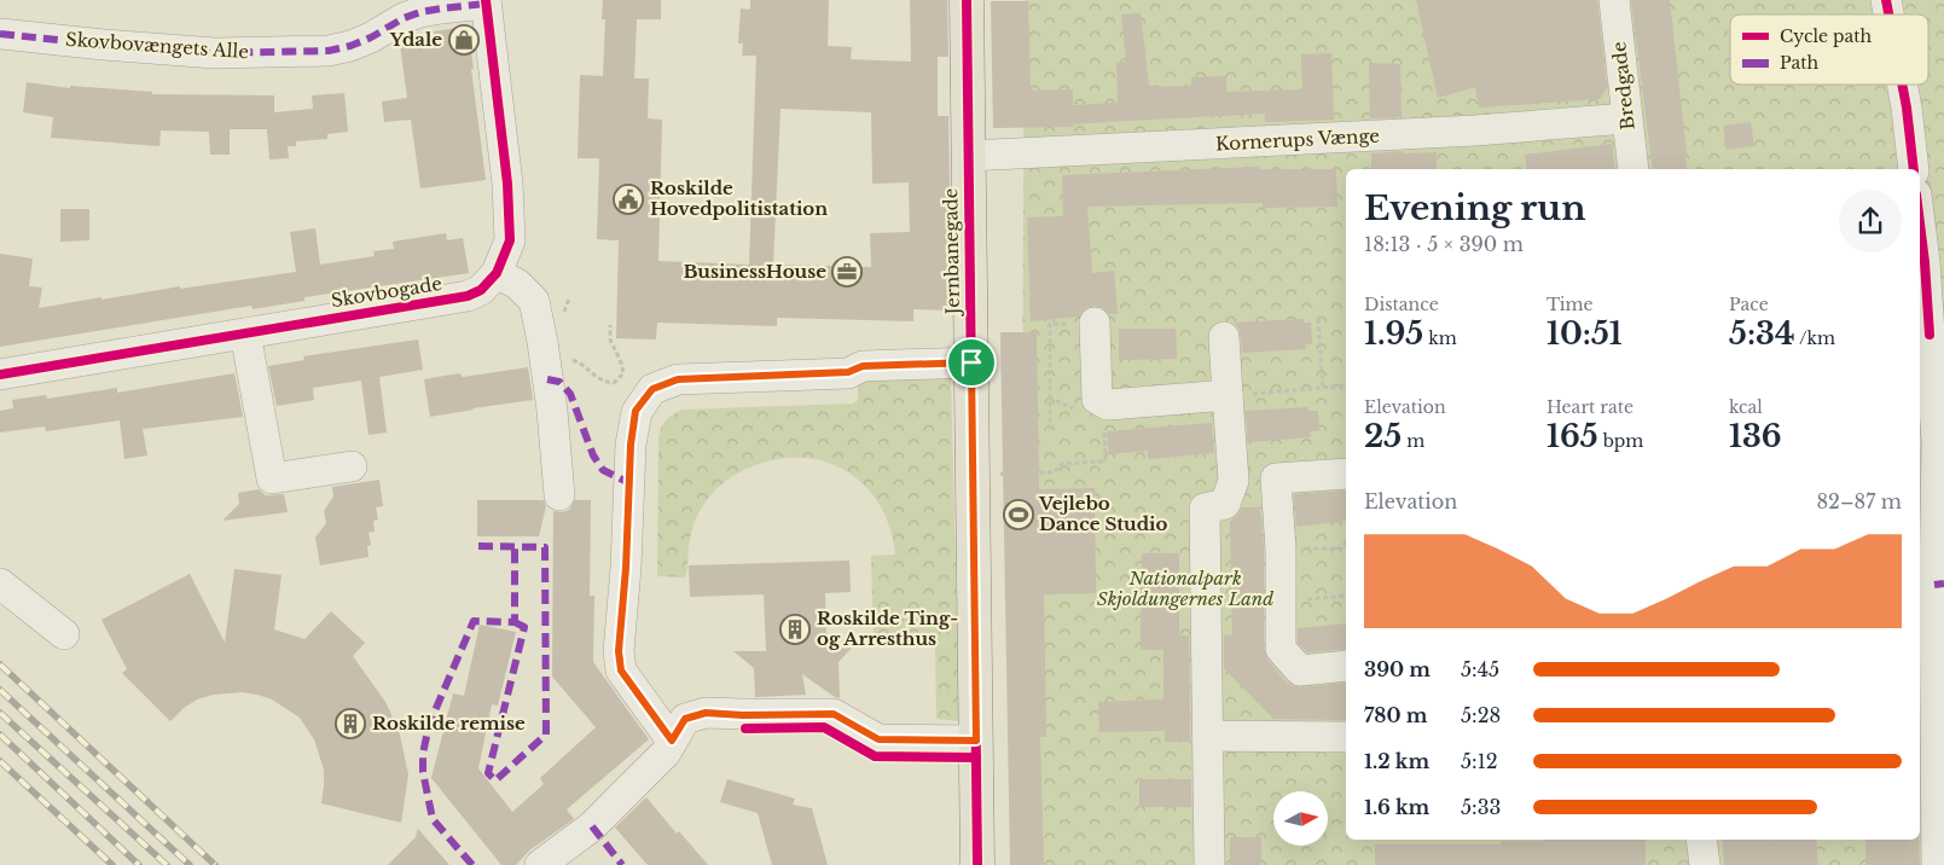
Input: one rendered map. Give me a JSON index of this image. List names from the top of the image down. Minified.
{"streets":{"main road":["Jernbanegade"],"street":["Skovbovængets Alle","Bredgade","Kornerups Vænge","Skovbogade"]},"crossings":[["Skovbovængets Alle","Skovbogade"],["Bredgade","Kornerups Vænge"],["Kornerups Vænge","Jernbanegade"]],"parks":["Nationalpark Skjoldungernes Land"],"places":{"shop":["Ydale"],"public building":["Roskilde Hovedpolitistation"],"office":["BusinessHouse"],"sports":["Vejlebo Dance Studio"],"building":["Roskilde Ting- og Arresthus","Roskilde remise"]},"legend":["Cycle path","Path"],"north":"right","page":{"heading":["Evening run","18:13 · 5 × 390 m"],"stats":[["Distance","1.95 km"],["Time","10:51"],["Pace","5:34 /km"],["Elevation","25 m"],["Heart rate","165 bpm"],["kcal","136"]],"chart":["Elevation","82–87 m"],"list":[{"name":"390 m","note":"5:45"},{"name":"780 m","note":"5:28"},{"name":"1.2 km","note":"5:12"},{"name":"1.6 km","note":"5:33"}]}}
